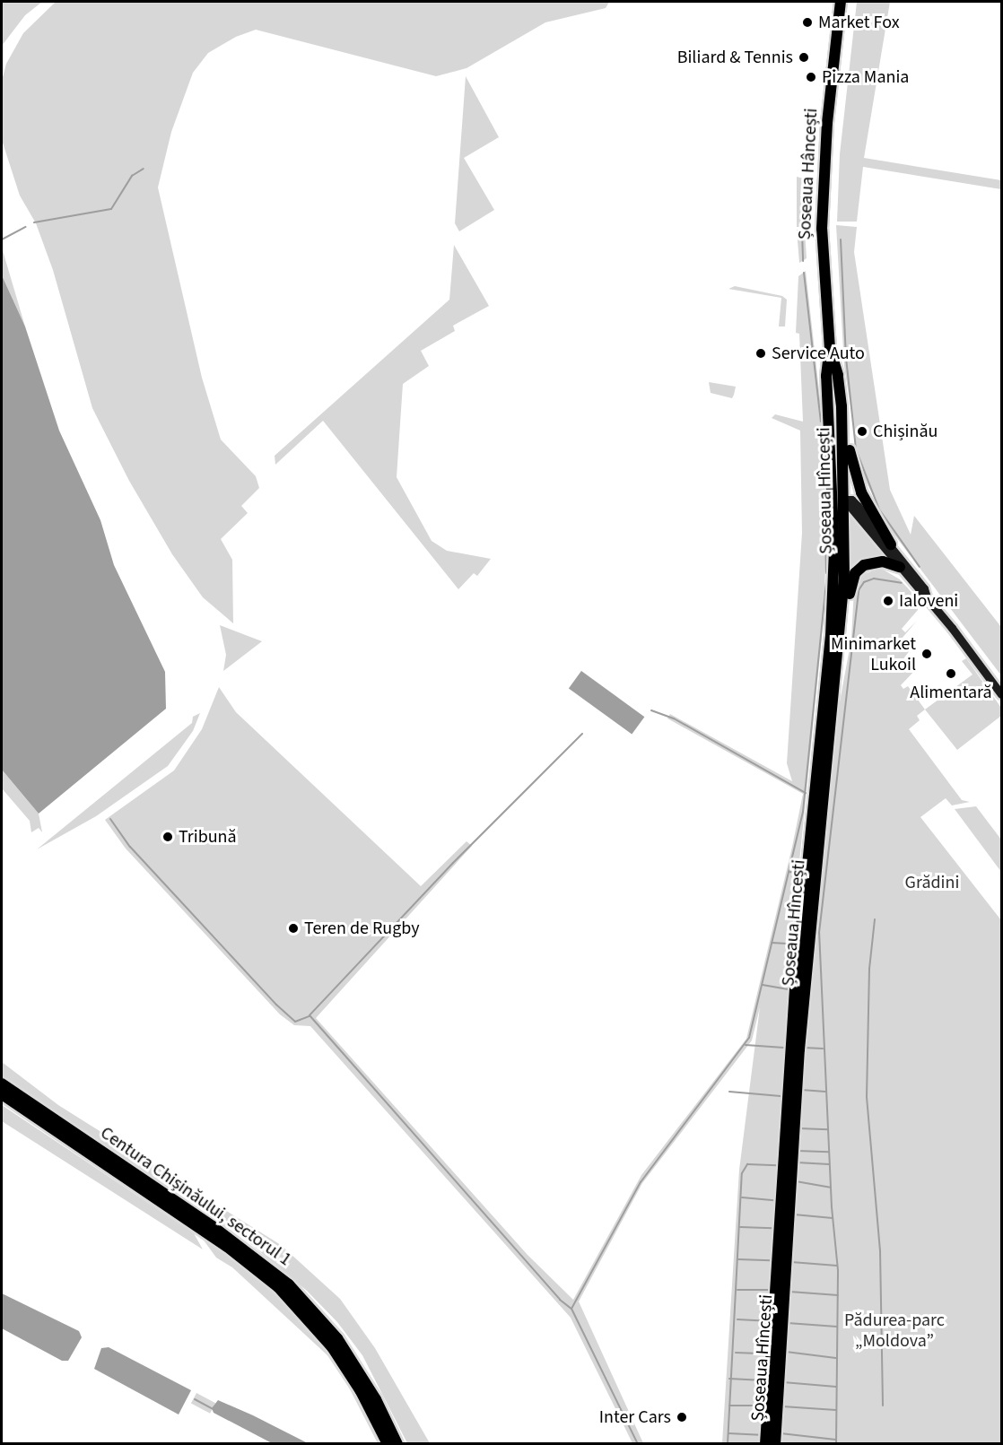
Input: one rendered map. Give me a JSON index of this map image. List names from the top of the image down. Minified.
{"streets":{"highway":["Șoseaua Hâncești","Șoseaua Hîncești","Centura Chișinăului, sectorul 1"]},"crossings":[["Șoseaua Hâncești","Șoseaua Hîncești"]],"parks":["Grădini","Pădurea-parc „Moldova”"],"places":["Market Fox","Biliard & Tennis","Pizza Mania","Service Auto","Chișinău","Ialoveni","Minimarket Lukoil","Alimentară","Tribună","Teren de Rugby","Inter Cars"]}
